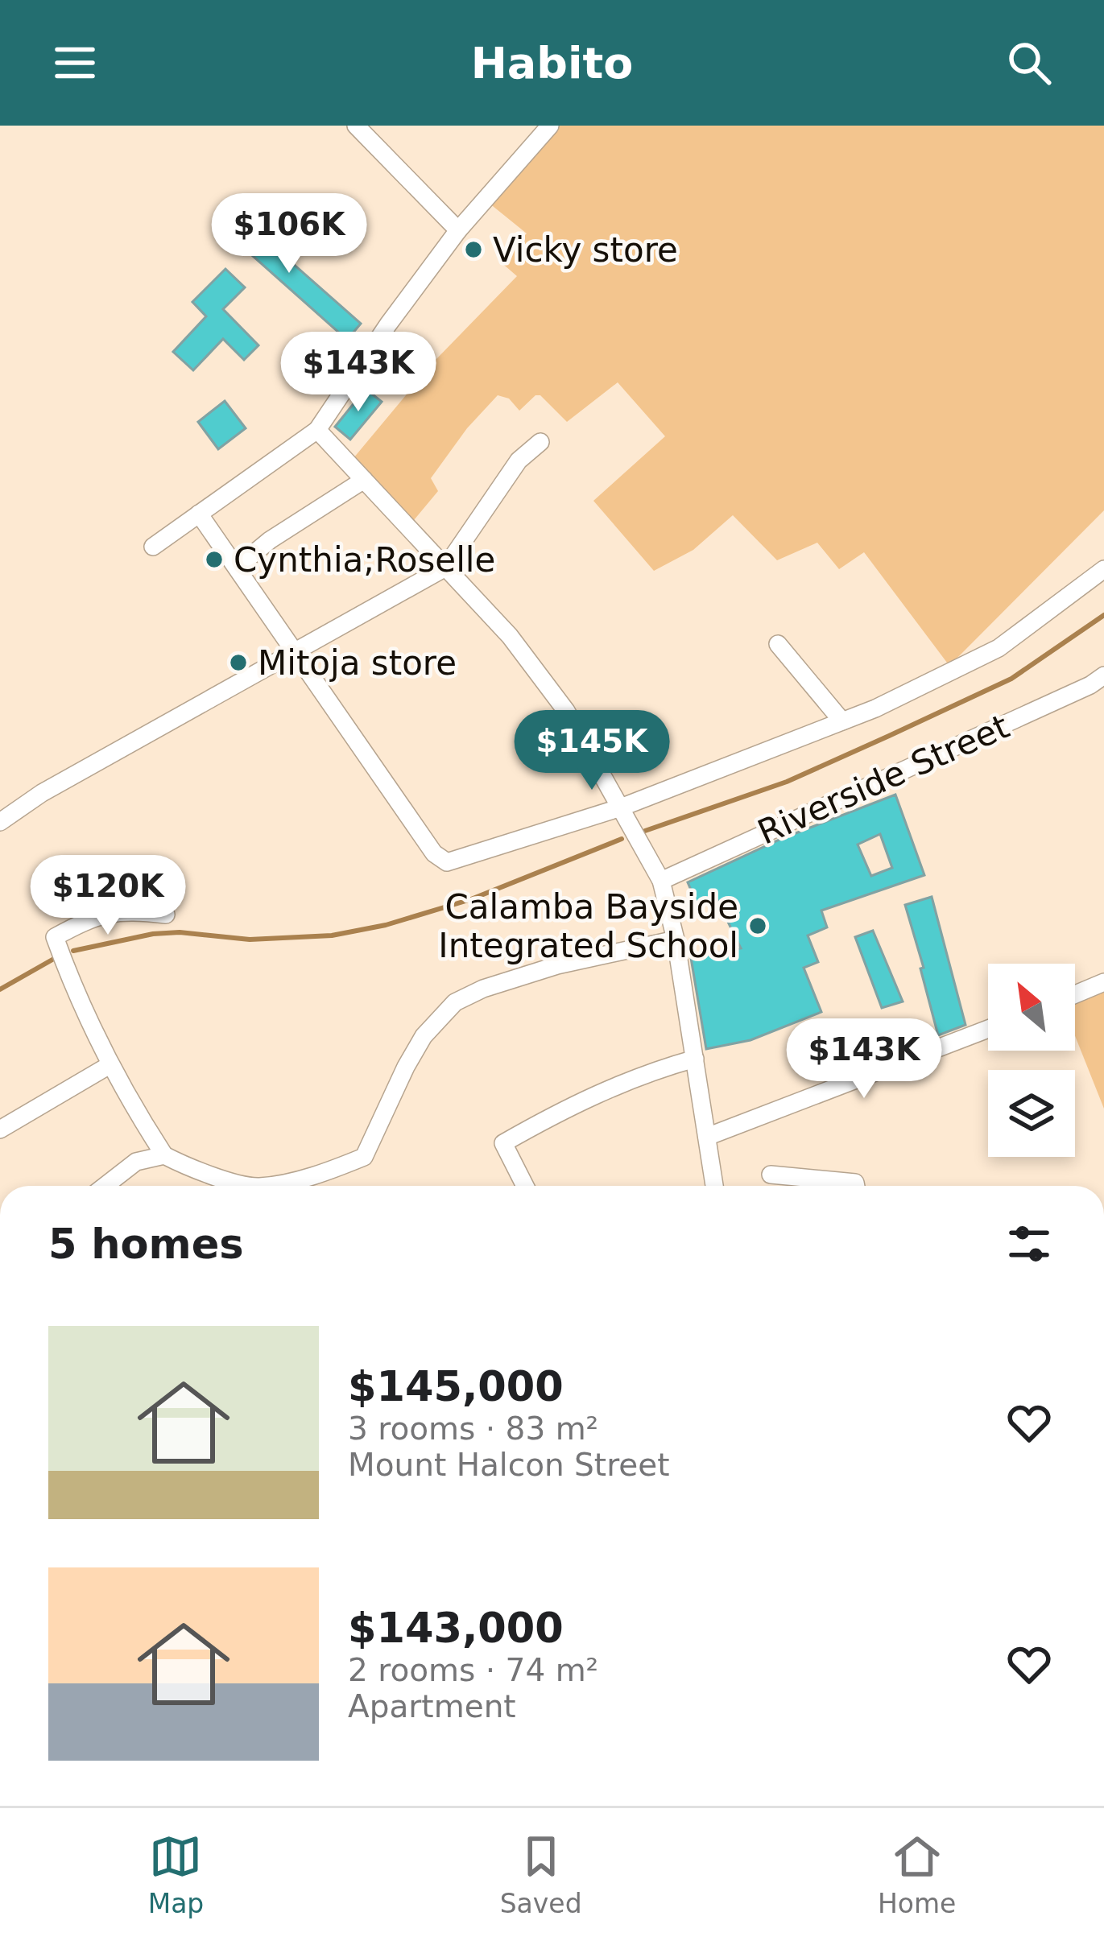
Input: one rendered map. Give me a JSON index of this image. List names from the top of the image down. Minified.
{"streets":{"street":["Riverside Street"]},"places":["Vicky store","Cynthia;Roselle","Mitoja store","Calamba Bayside Integrated School"],"north":"top left","page":{"header":"Habito","price":["$106K","$143K","$145K","$120K","$143K"],"heading":"5 homes","list":[{"name":"$145,000","note":"3 rooms · 83 m² · Mount Halcon Street"},{"name":"$143,000","note":"2 rooms · 74 m² · Apartment"}],"tabs":["Map","Saved","Home"]}}
